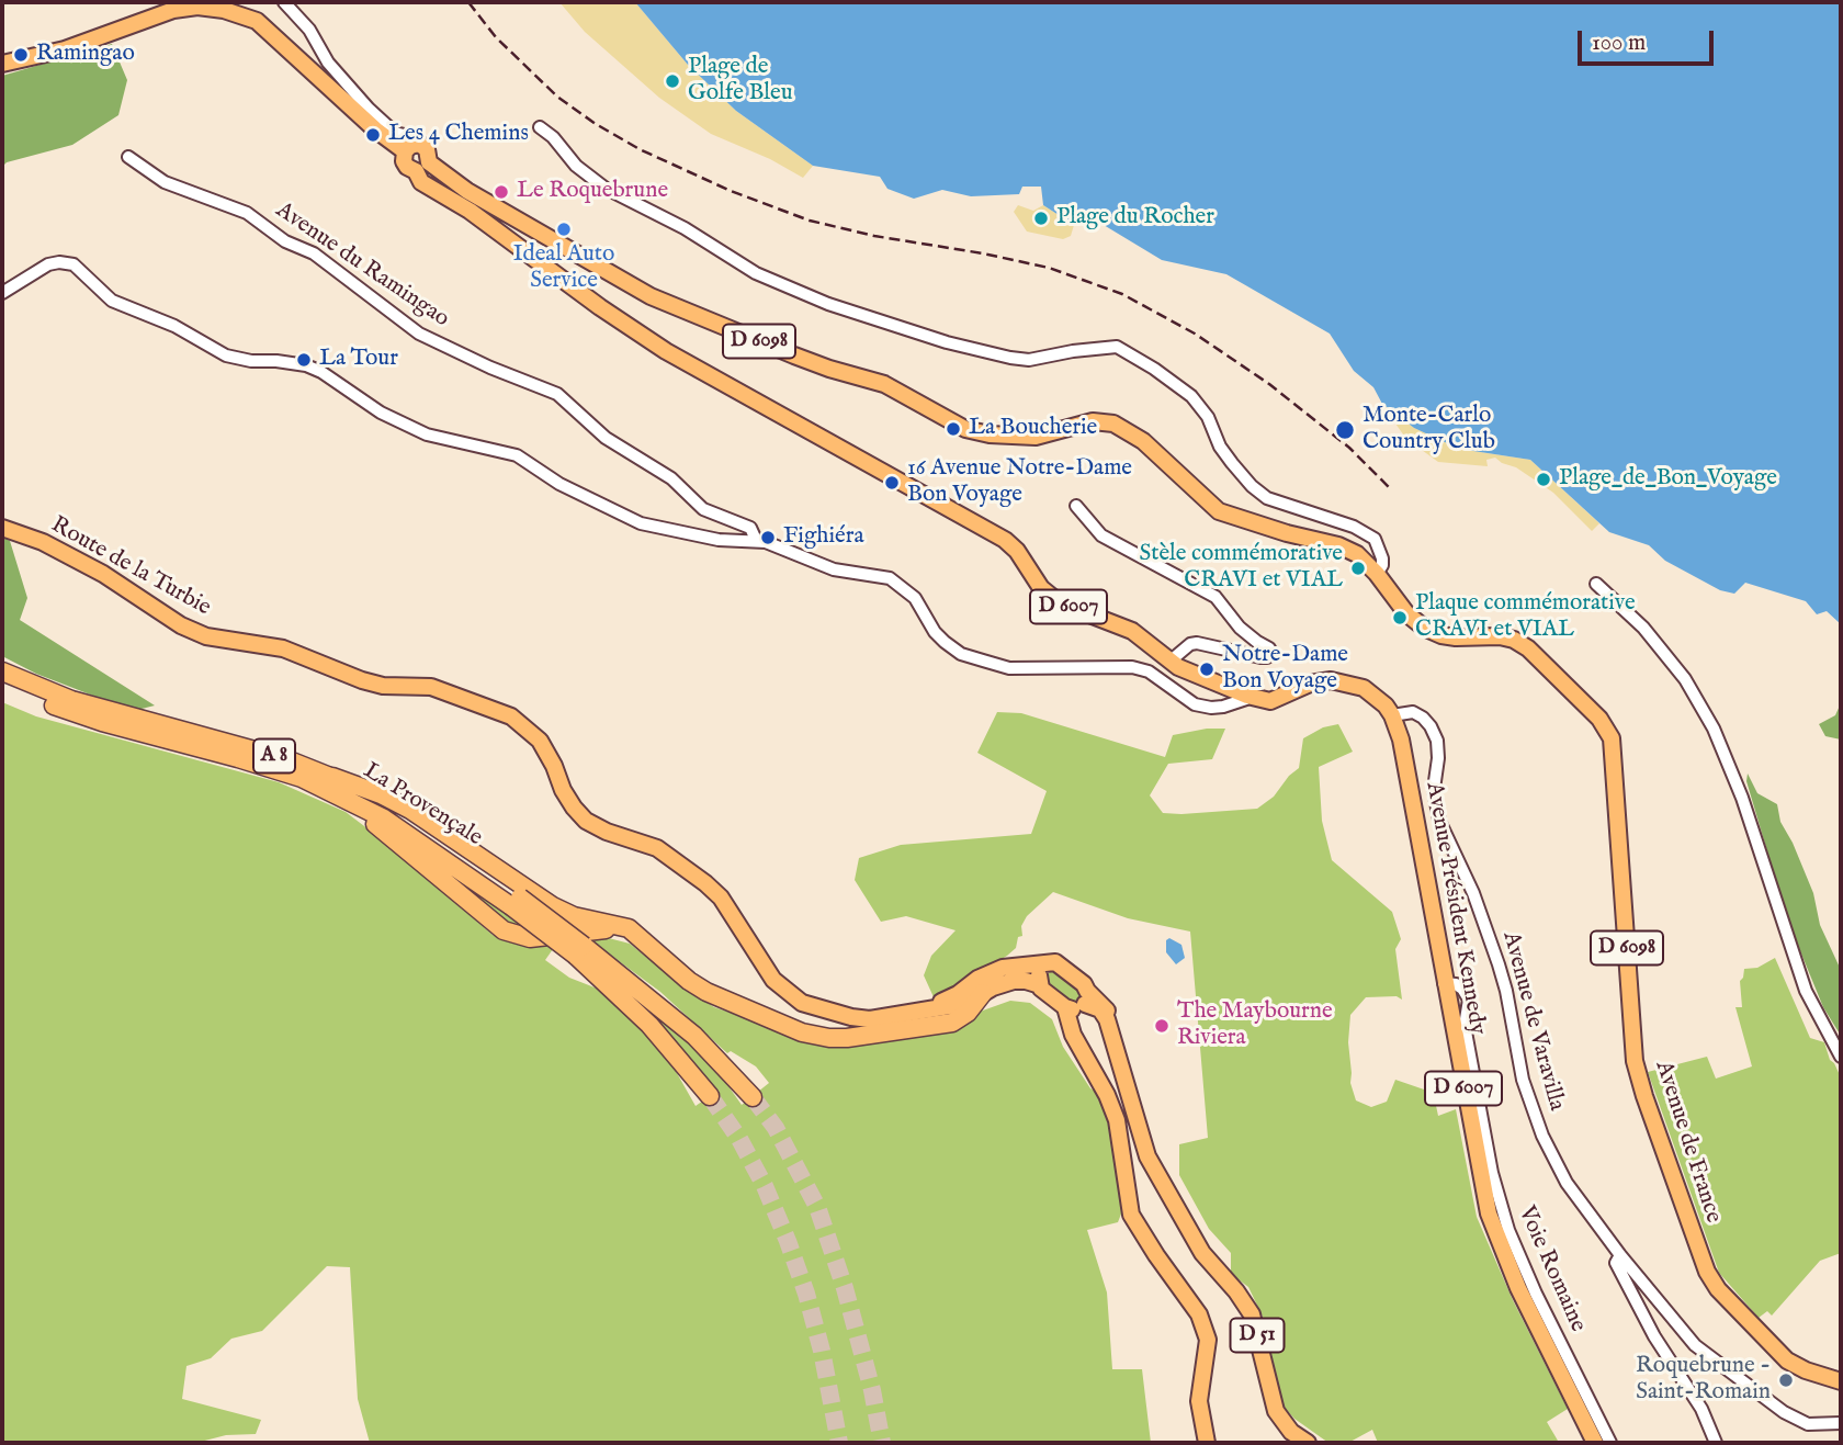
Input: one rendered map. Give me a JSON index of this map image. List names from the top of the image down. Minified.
{"streets":{"highway":["A 8","La Provençale"],"main road":["D 6098","Route de la Turbie","D 6007","Avenue Président Kennedy","Avenue de France","D 51"],"street":["Avenue du Ramingao","Avenue de Varavilla","Voie Romaine"]},"crossings":[["D 6098","D 6007"],["D 6098","Avenue de France"],["D 6007","Avenue Président Kennedy"],["Avenue Président Kennedy","Avenue de Varavilla"],["Avenue Président Kennedy","Voie Romaine"]],"places":["Ramingao","Plage de Golfe Bleu","Les 4 Chemins","Le Roquebrune","Plage du Rocher","Ideal Auto Service","La Tour","La Boucherie","Monte-Carlo Country Club","Plage_de_Bon_Voyage","16 Avenue Notre-Dame Bon Voyage","Fighiéra","Stèle commémorative CRAVI et VIAL","Plaque commémorative CRAVI et VIAL","Notre-Dame Bon Voyage","The Maybourne Riviera","Roquebrune - Saint-Romain"],"scale_bar":"100 m"}
